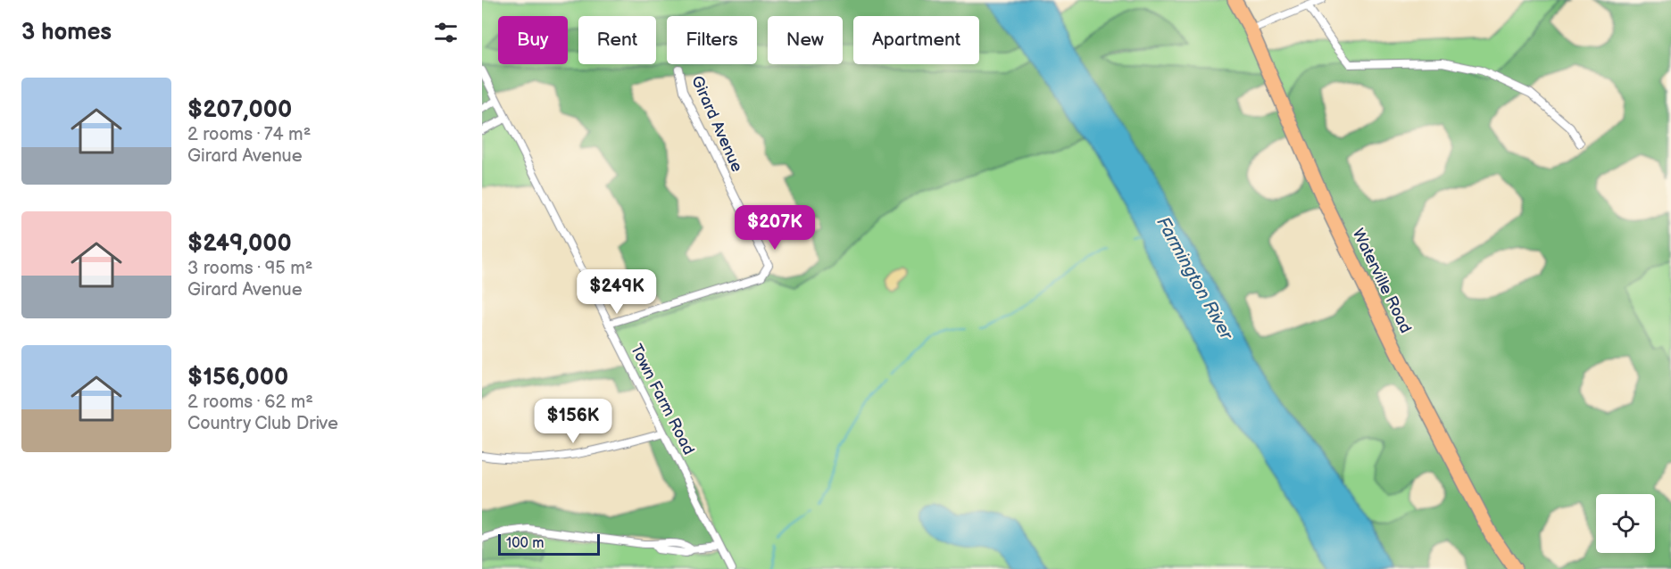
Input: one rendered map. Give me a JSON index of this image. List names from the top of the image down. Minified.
{"streets":{"highway":["Waterville Road"],"street":["Girard Avenue","Town Farm Road"]},"crossings":[["Girard Avenue","Town Farm Road"]],"water":["Farmington River"],"scale_bar":"100 m","page":{"heading":"3 homes","chip":["Buy","Rent","Filters","New","Apartment"],"list":[{"name":"$207,000","note":"2 rooms · 74 m² · Girard Avenue"},{"name":"$249,000","note":"3 rooms · 95 m² · Girard Avenue"},{"name":"$156,000","note":"2 rooms · 62 m² · Country Club Drive"}],"price":["$207K","$249K","$156K"],"scale":"100 m"}}
